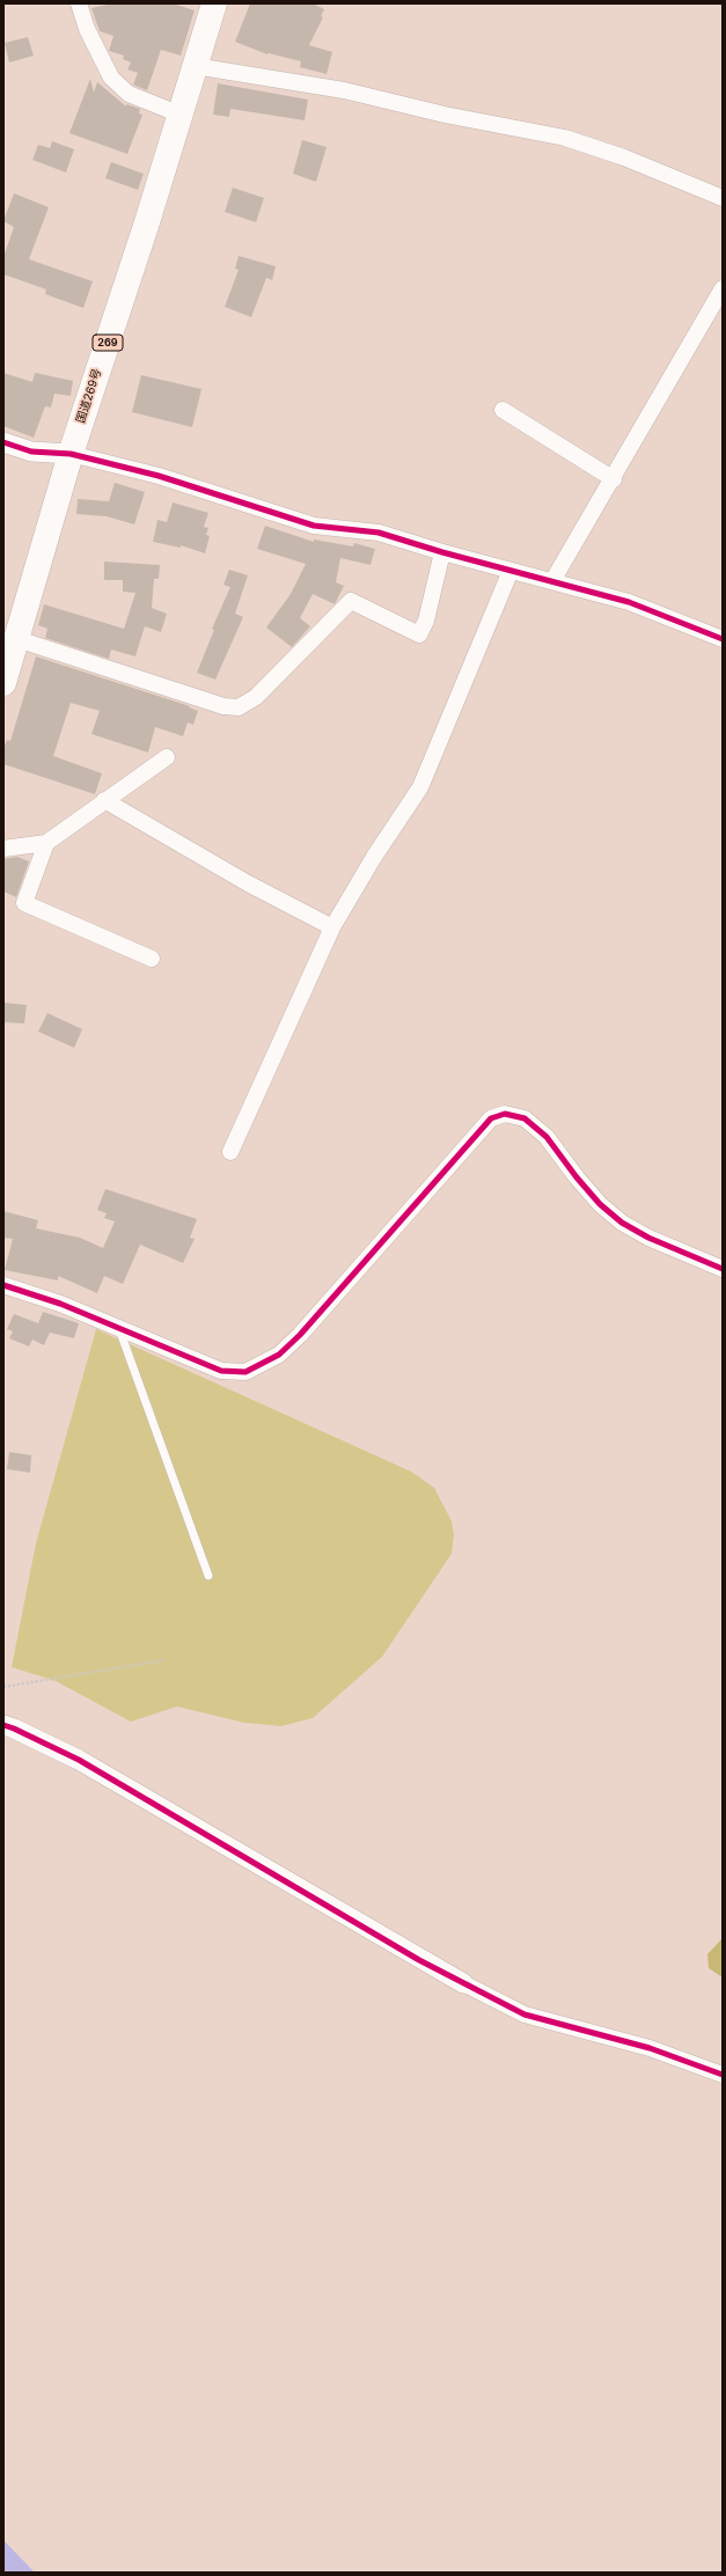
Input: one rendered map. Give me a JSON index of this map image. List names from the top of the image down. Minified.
{"streets":{"highway":["269","国道269号"]}}
